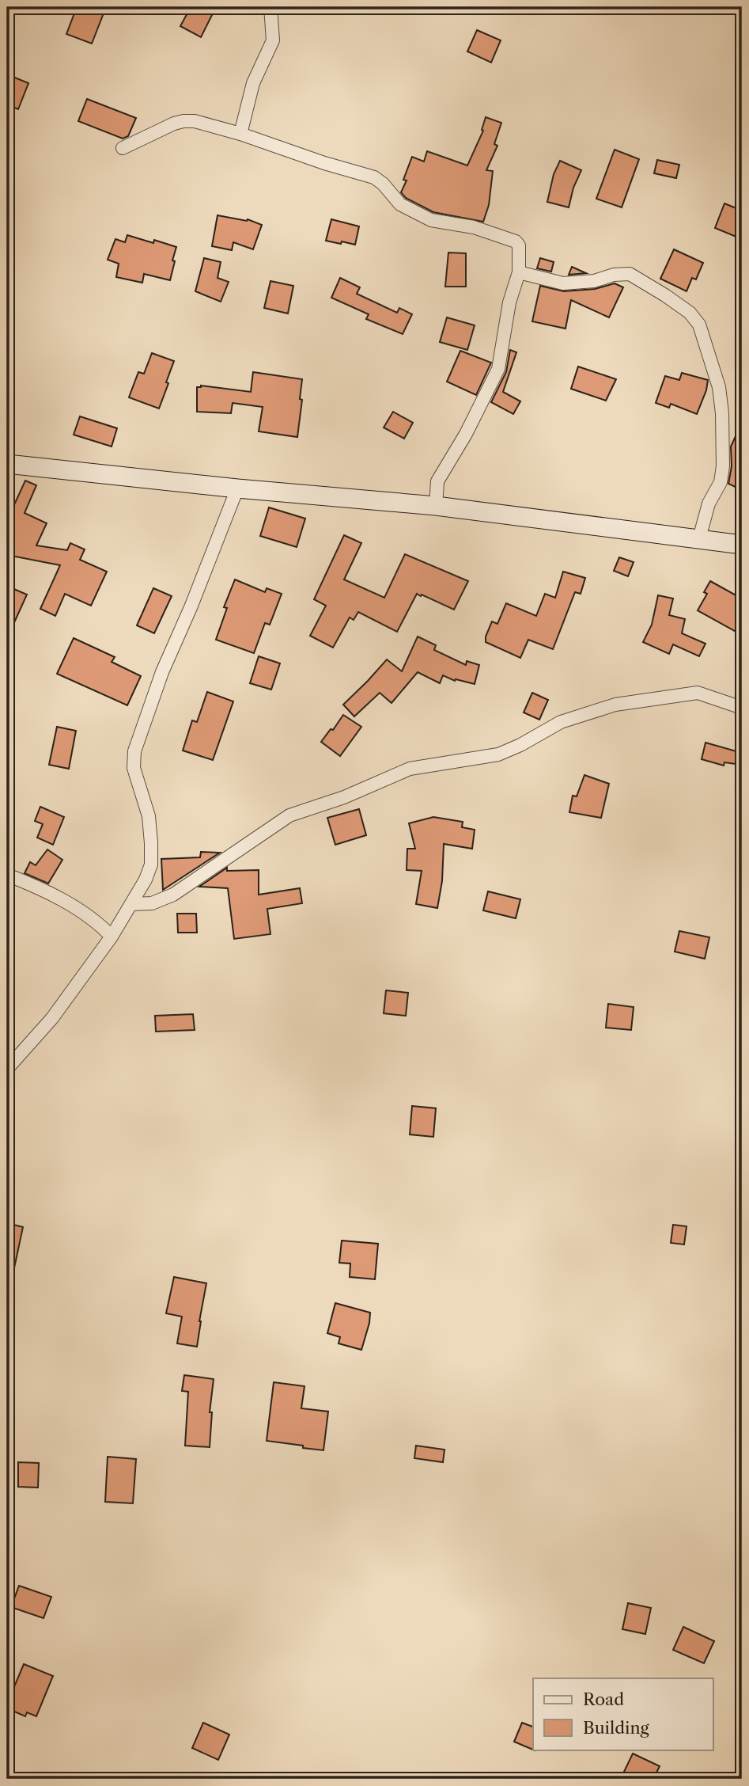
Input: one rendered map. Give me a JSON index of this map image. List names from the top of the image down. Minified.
{"legend":["Road","Building"]}
